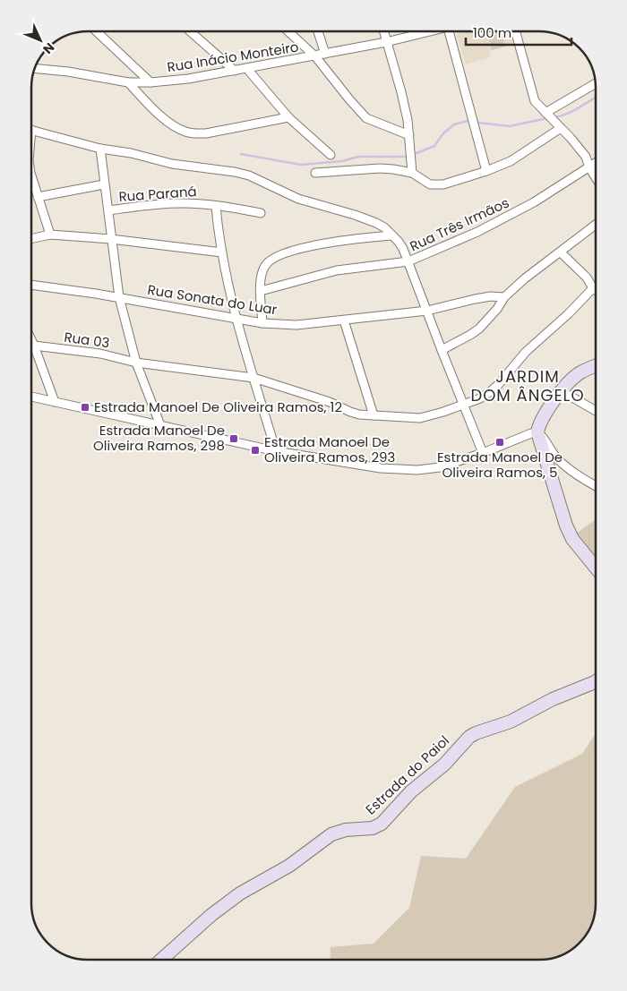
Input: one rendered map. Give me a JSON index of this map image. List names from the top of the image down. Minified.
{"streets":{"street":["Rua Inácio Monteiro","Rua Paraná","Rua Três Irmãos","Rua Sonata do Luar","Rua 03","Estrada do Paiol"]},"districts":["JARDIM DOM ÂNGELO"],"places":{"transit":["Estrada Manoel De Oliveira Ramos, 12","Estrada Manoel De Oliveira Ramos, 298","Estrada Manoel De Oliveira Ramos, 5","Estrada Manoel De Oliveira Ramos, 293"]},"scale_bar":"100 m","north":"bottom right"}
